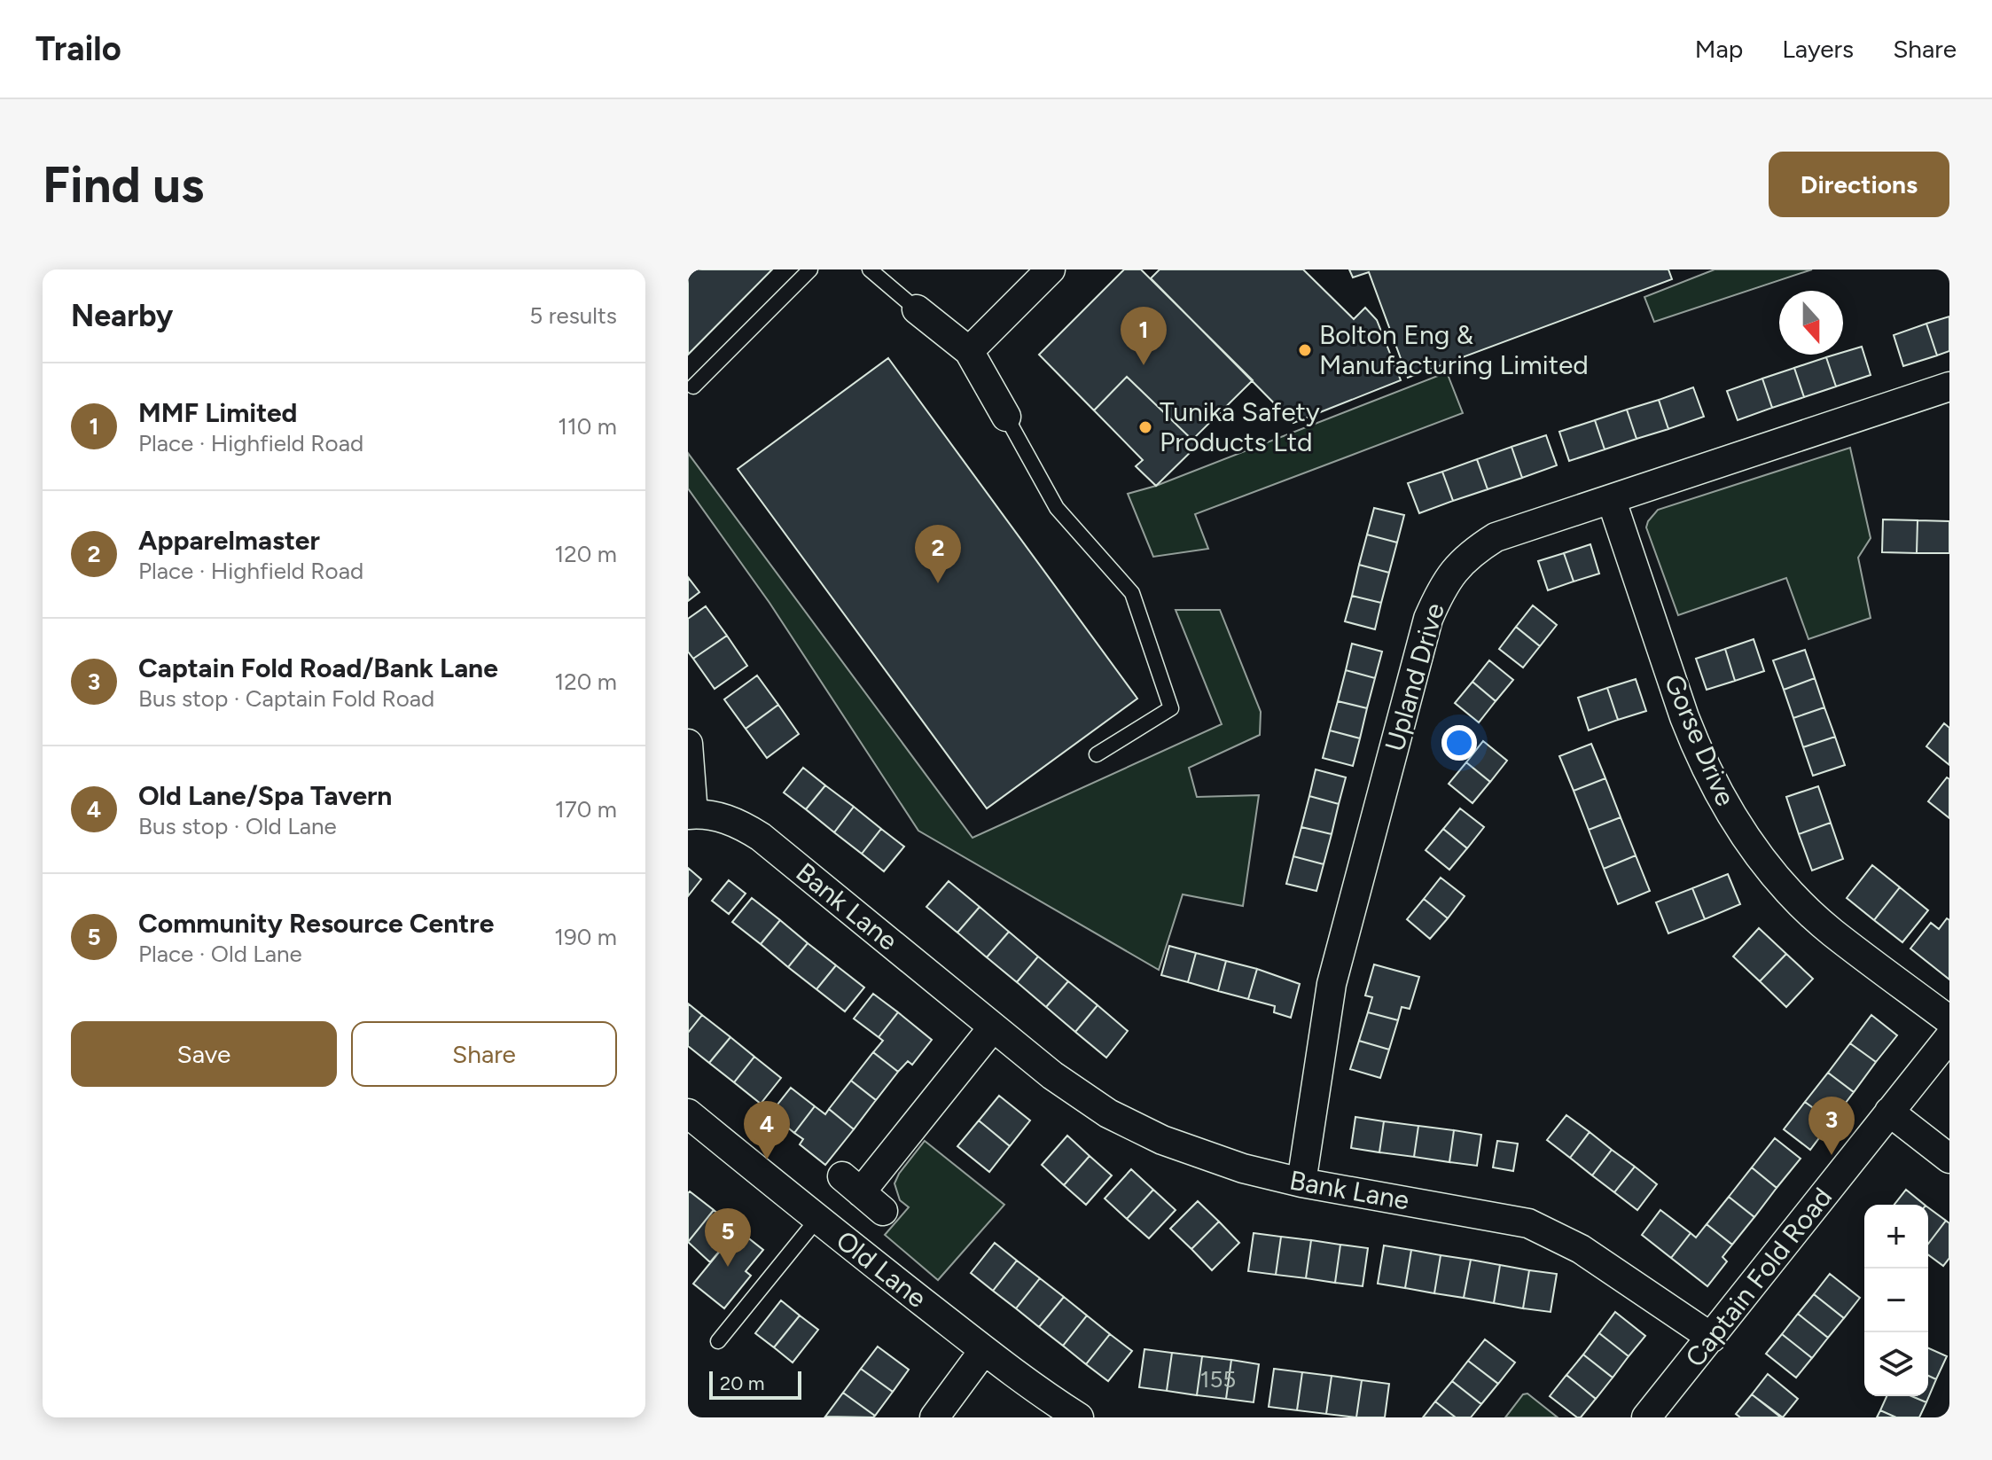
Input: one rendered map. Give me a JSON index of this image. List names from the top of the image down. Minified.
{"streets":{"street":["Upland Drive","Gorse Drive","Bank Lane","Old Lane","Captain Fold Road"]},"crossings":[["Upland Drive","Gorse Drive"],["Upland Drive","Bank Lane"],["Bank Lane","Captain Fold Road"]],"places":["Bolton Eng & Manufacturing Limited","Tunika Safety Products Ltd"],"house_numbers":["155"],"scale_bar":"20 m","north":"bottom","page":{"header":"Trailo","nav":["Map","Layers","Share"],"buttons":["Directions",["Save","Share"]],"title":"Find us","heading":["Nearby","5 results"],"pins":["1","2","3","4","5"],"list":[{"mark":"1","name":"MMF Limited","note":"Place · Highfield Road","value":"110 m"},{"mark":"2","name":"Apparelmaster","note":"Place · Highfield Road","value":"120 m"},{"mark":"3","name":"Captain Fold Road/Bank Lane","note":"Bus stop · Captain Fold Road","value":"120 m"},{"mark":"4","name":"Old Lane/Spa Tavern","note":"Bus stop · Old Lane","value":"170 m"},{"mark":"5","name":"Community Resource Centre","note":"Place · Old Lane","value":"190 m"}],"map_buttons":["+","−"],"scale":"20 m"}}
